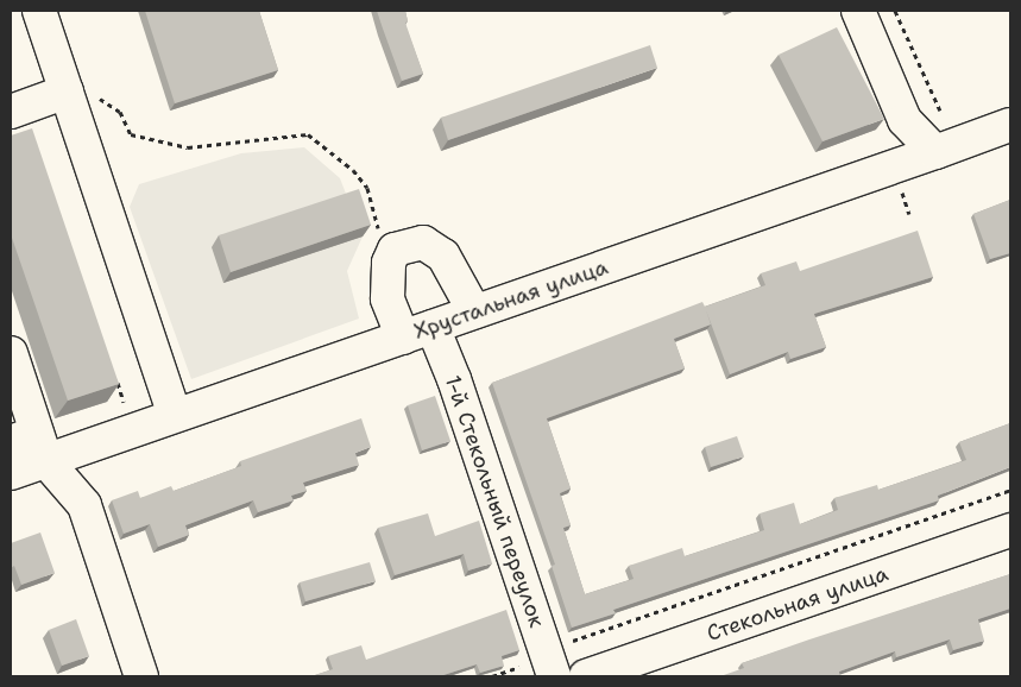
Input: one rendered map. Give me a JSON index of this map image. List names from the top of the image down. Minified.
{"streets":{"street":["Хрустальная улица","1-й Стекольный переулок","Стекольная улица"]},"crossings":[["Хрустальная улица","1-й Стекольный переулок"]]}
